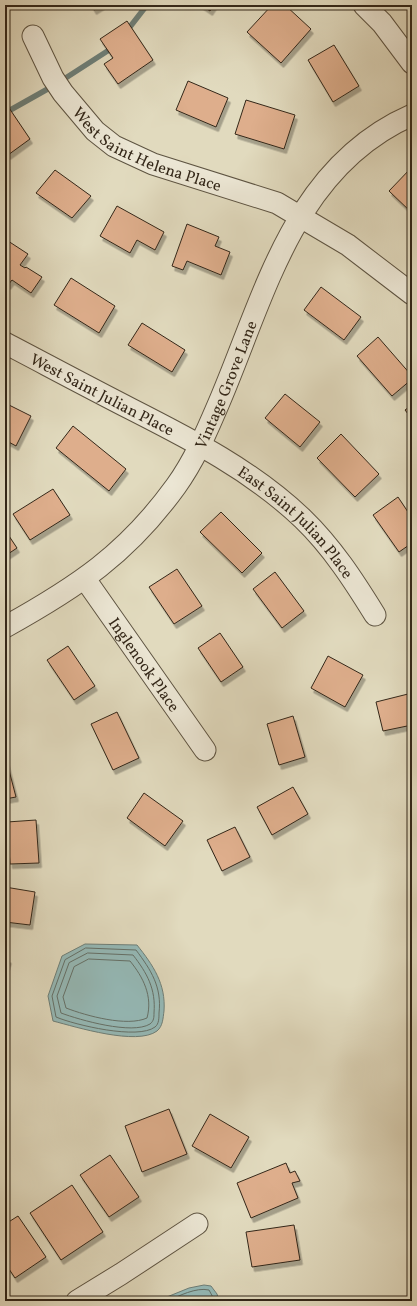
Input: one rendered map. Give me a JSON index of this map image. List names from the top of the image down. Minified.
{"streets":{"street":["West Saint Helena Place","Vintage Grove Lane","West Saint Julian Place","East Saint Julian Place","Inglenook Place"]},"crossings":[["West Saint Helena Place","Vintage Grove Lane"],["Vintage Grove Lane","West Saint Julian Place"],["Vintage Grove Lane","East Saint Julian Place"],["Vintage Grove Lane","Inglenook Place"],["West Saint Julian Place","East Saint Julian Place"]]}
